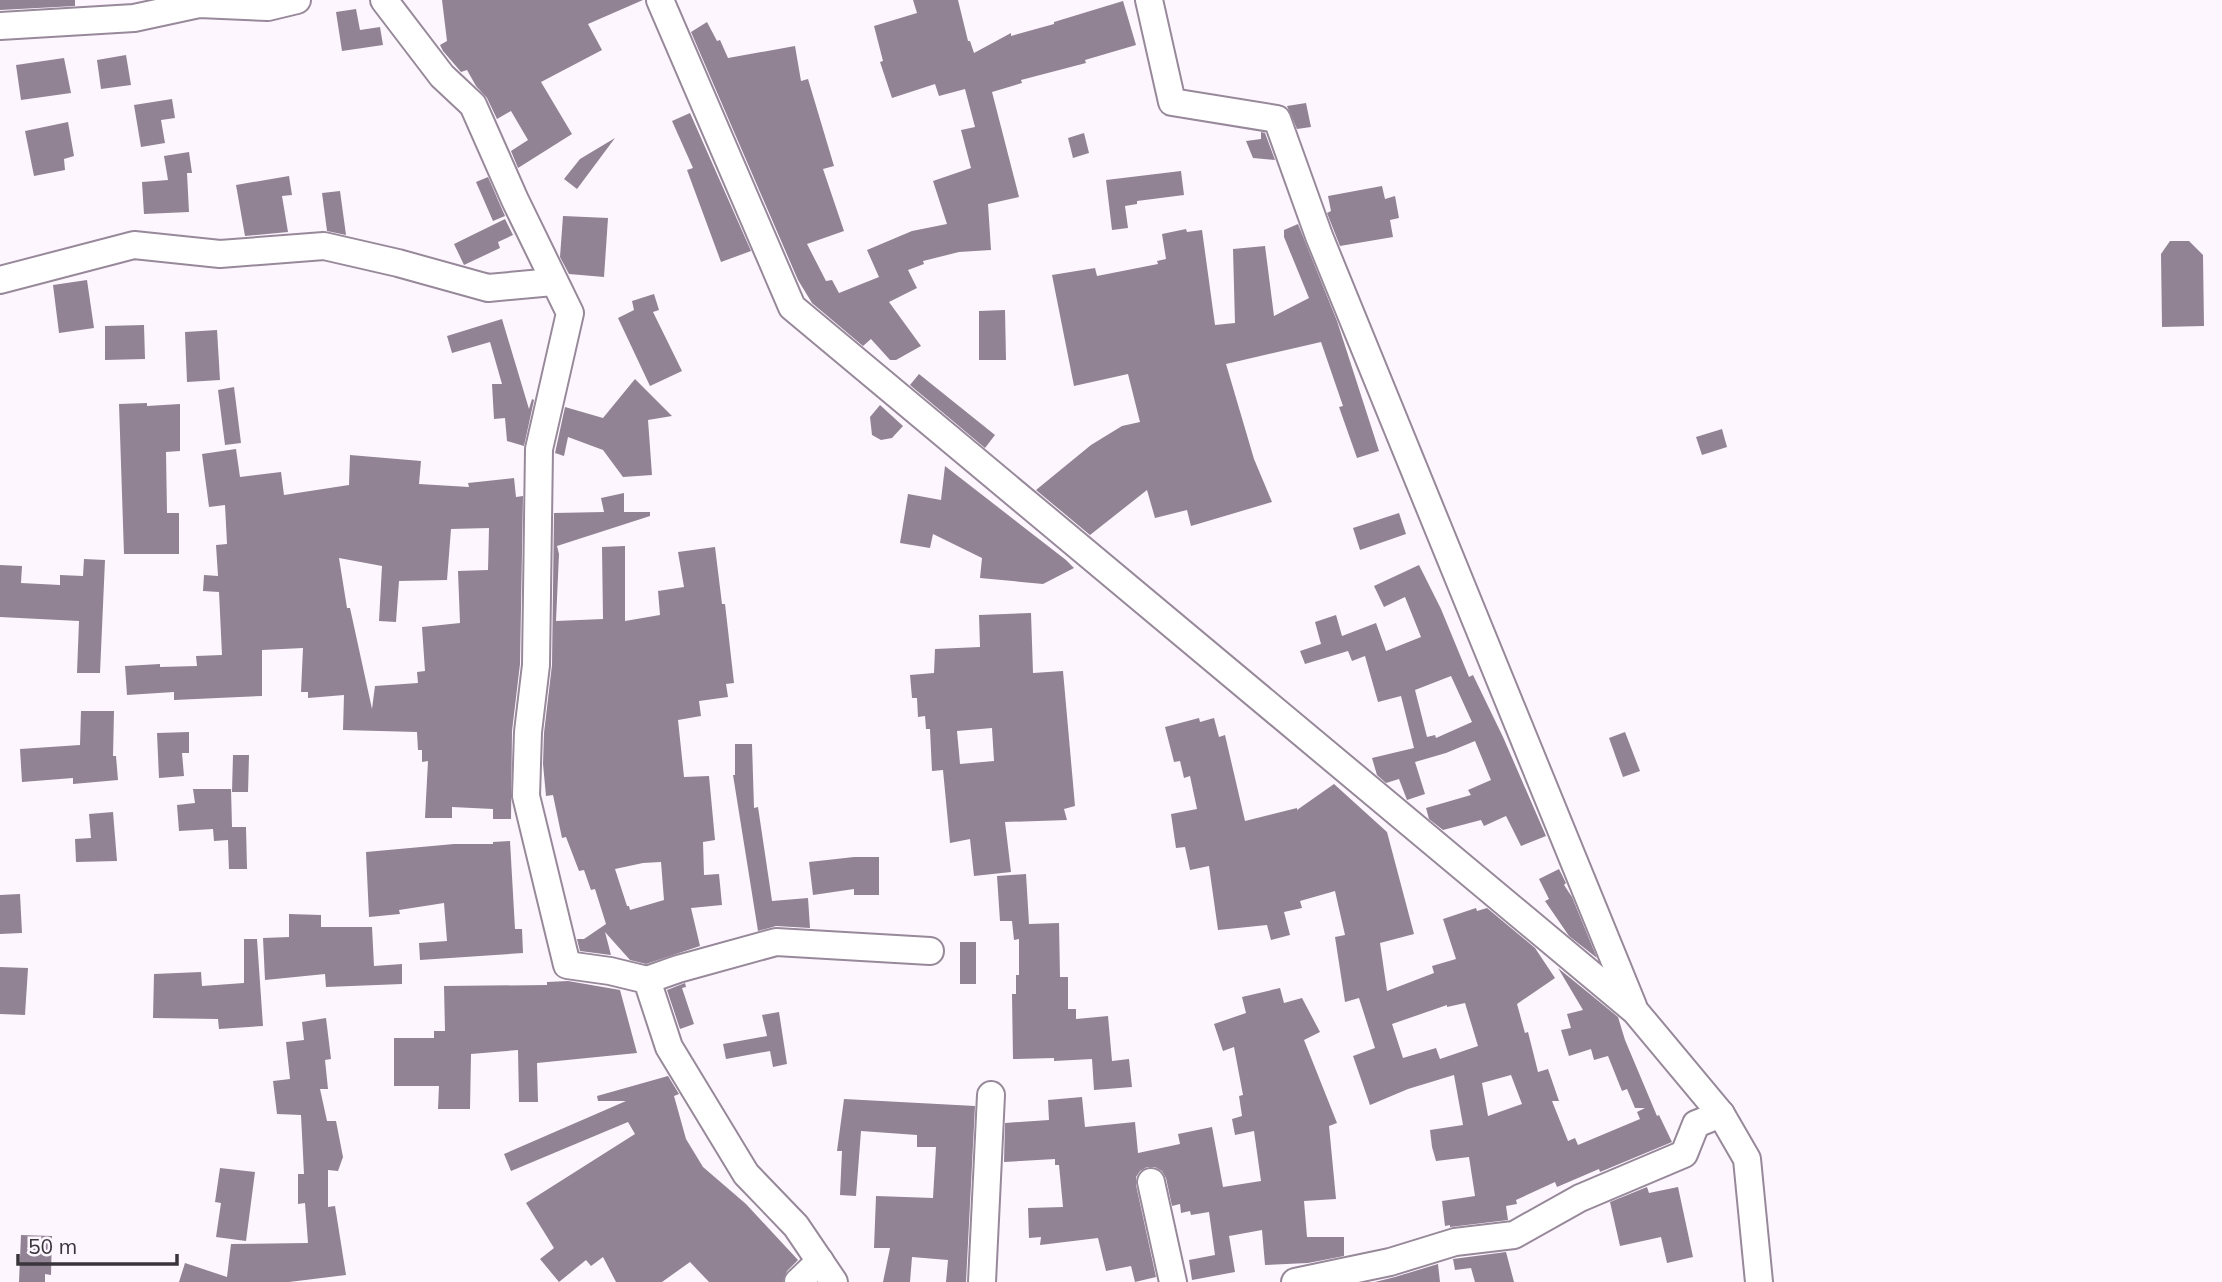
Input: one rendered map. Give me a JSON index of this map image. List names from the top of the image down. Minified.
{"scale_bar":"50 m"}
